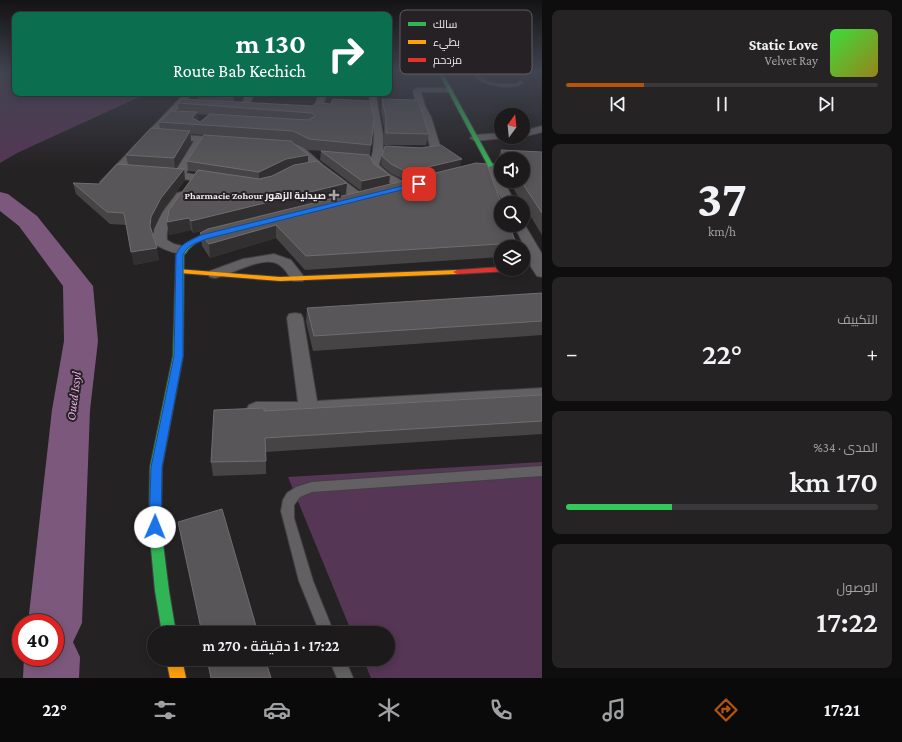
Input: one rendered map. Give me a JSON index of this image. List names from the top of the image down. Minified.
{"water":["Oued Issyl"],"places":{"health":["Pharmacie Zohour صيدلية الزهور"]},"legend":["سالك","بطيء","مزدحم"],"north":"top","page":{"turn":["130 m","Route Bab Kechich"],"song":["Static Love","Velvet Ray"],"tile":[["37","km/h"],"التكييف",["المدى · 34%","170 km"],["الوصول","17:22"]],"heat":["−","22°","+"],"limit":"40","trip":"17:22 · 1 دقيقة · 270 m","tabs":["17:21","22°"]}}
